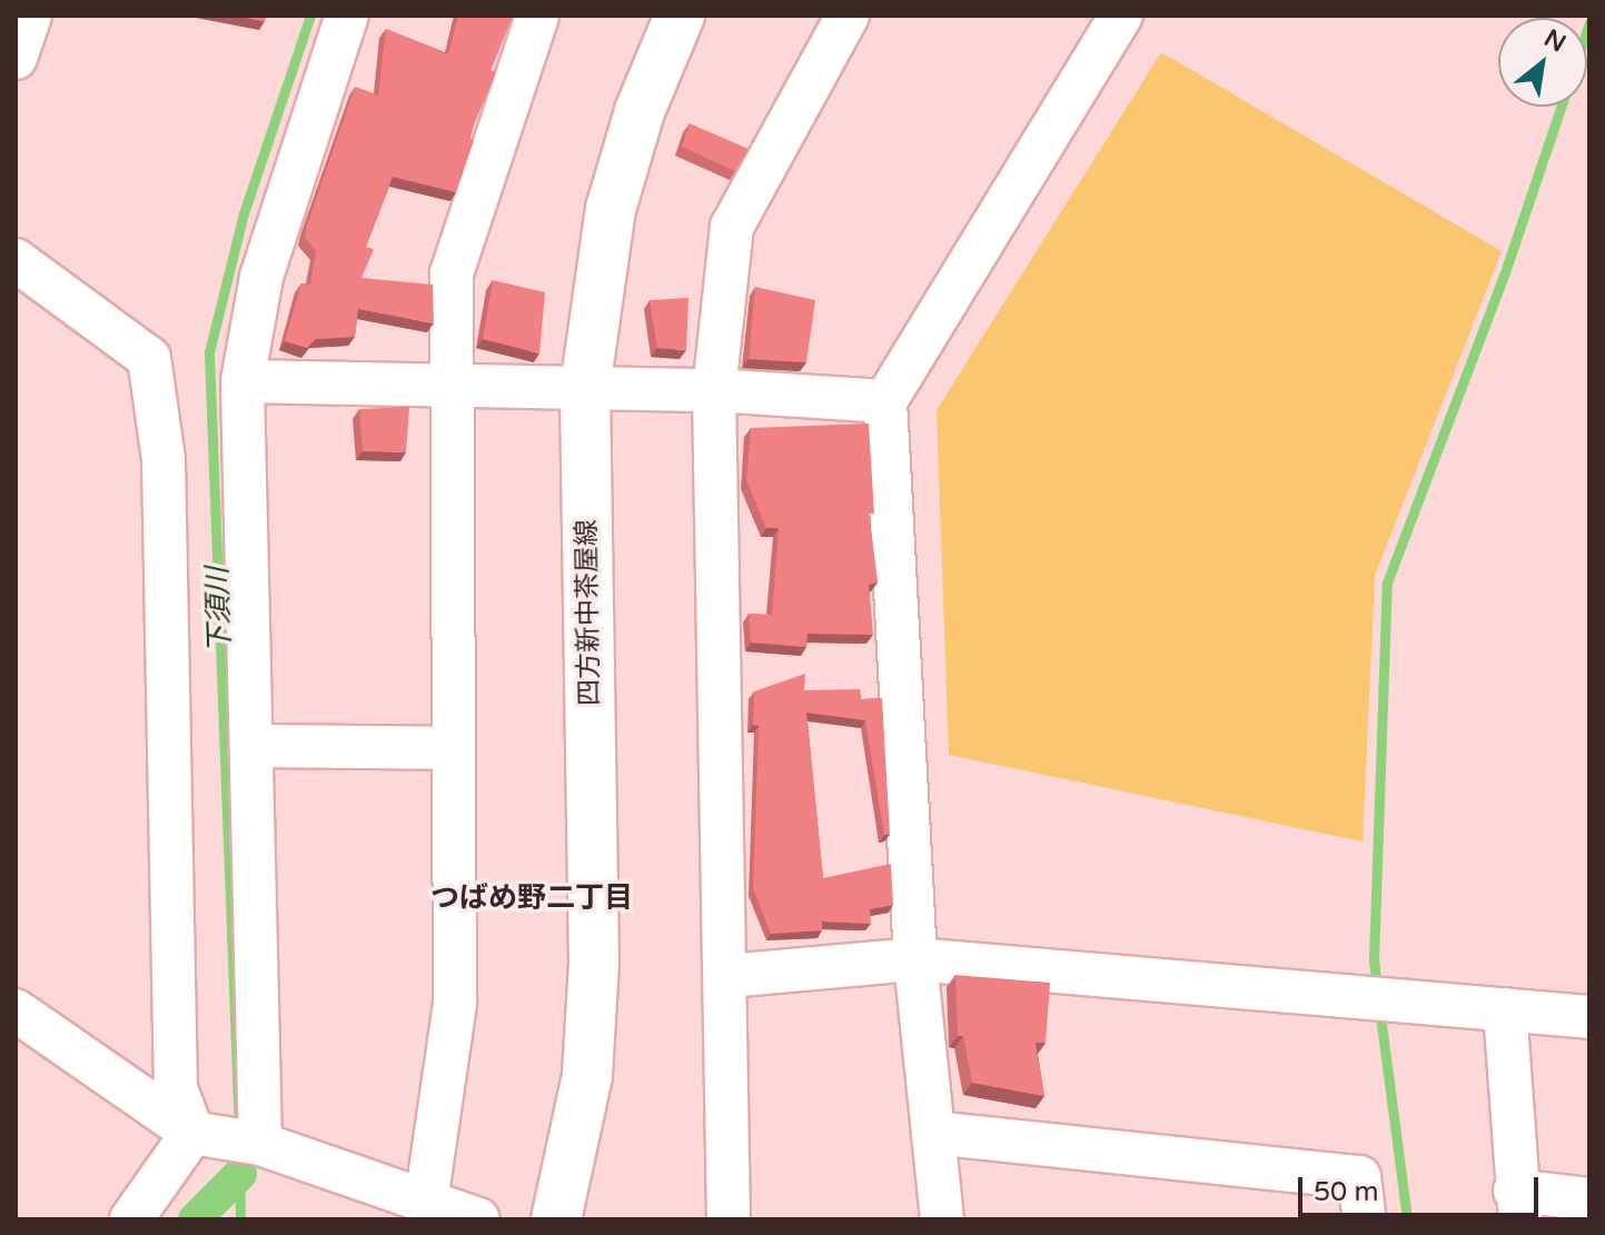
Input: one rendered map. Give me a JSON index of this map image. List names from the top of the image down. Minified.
{"streets":{"main road":["四方新中茶屋線"]},"districts":["つばめ野二丁目"],"water":["下須川"],"scale_bar":"50 m","north":"top right"}
